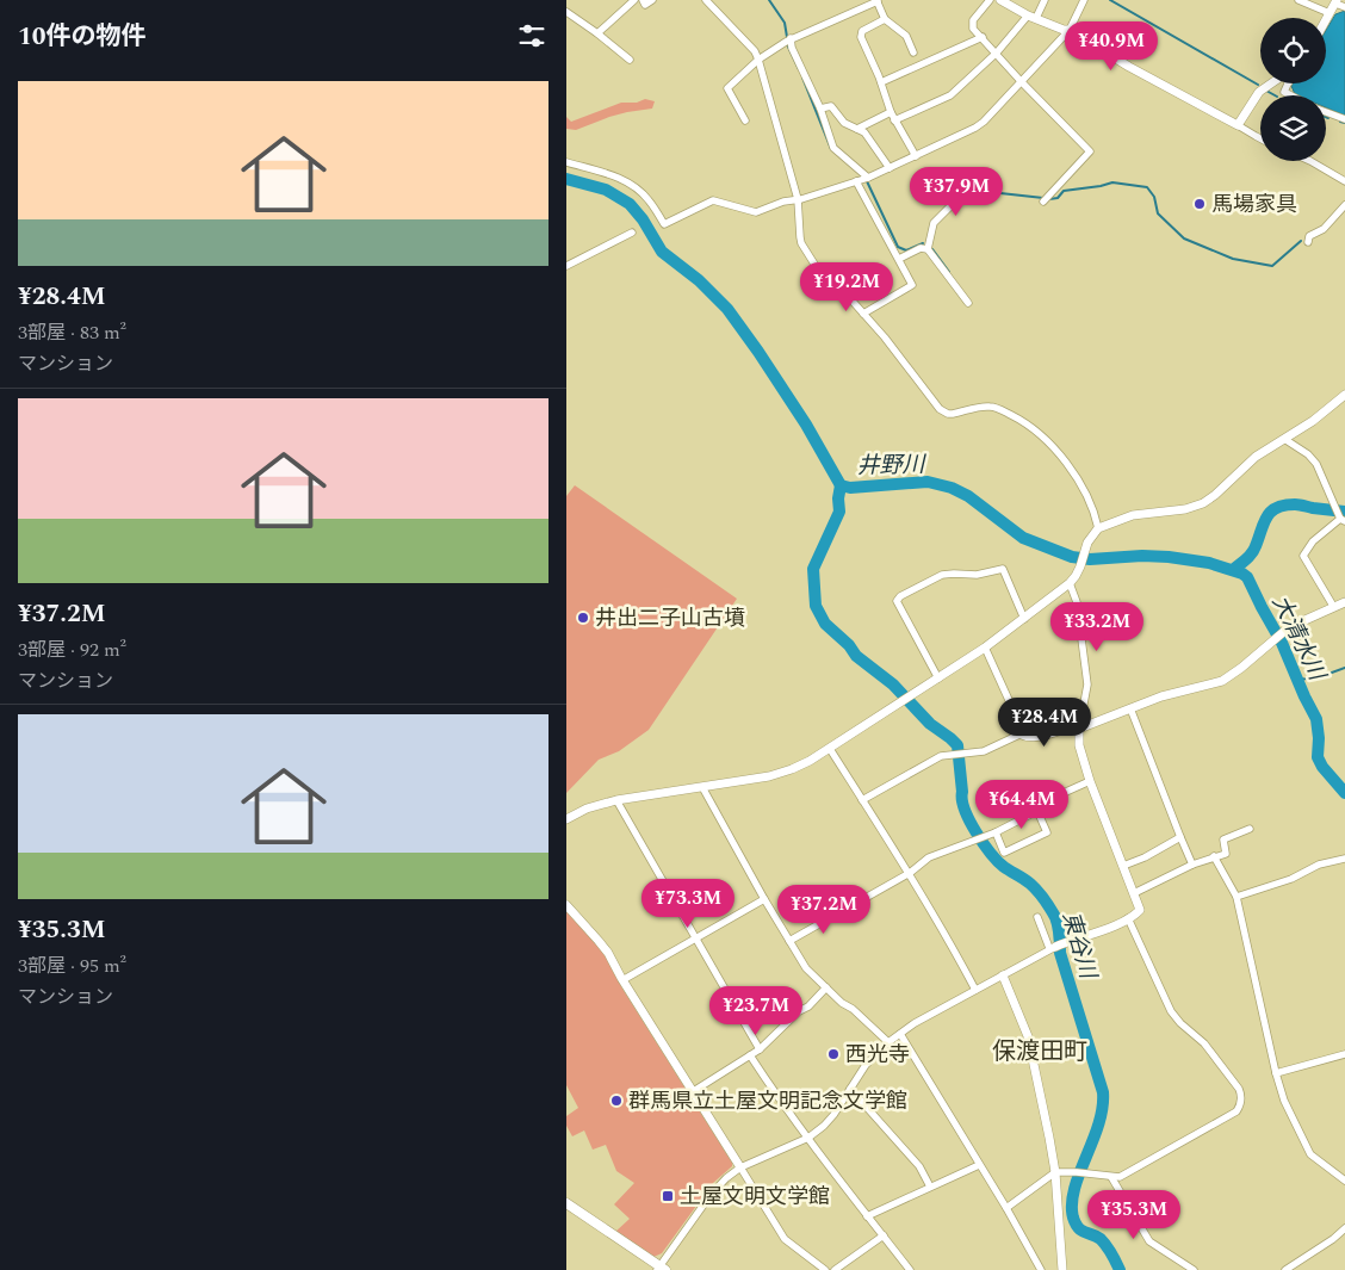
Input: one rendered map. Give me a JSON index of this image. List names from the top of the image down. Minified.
{"districts":["保渡田町"],"water":["井野川","大清水川","東谷川"],"places":{"other":["馬場家具","井出二子山古墳","西光寺","群馬県立土屋文明記念文学館"],"transit":["土屋文明文学館"]},"page":{"heading":"10件の物件","price":["¥40.9M","¥37.9M","¥19.2M","¥33.2M","¥28.4M","¥64.4M","¥73.3M","¥37.2M","¥23.7M","¥35.3M"],"list":[{"name":"¥28.4M","note":"3部屋 · 83 m² · マンション"},{"name":"¥37.2M","note":"3部屋 · 92 m² · マンション"},{"name":"¥35.3M","note":"3部屋 · 95 m² · マンション"}]}}
